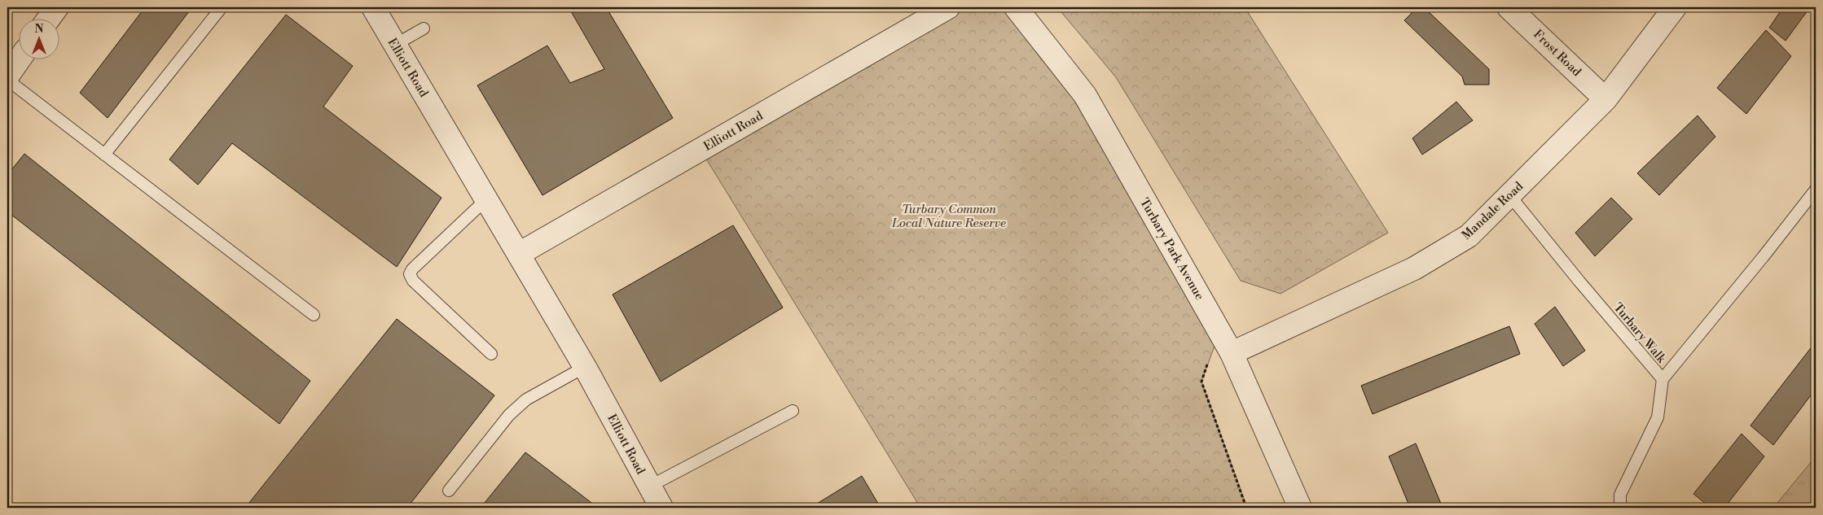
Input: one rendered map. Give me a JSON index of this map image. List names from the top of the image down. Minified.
{"streets":{"street":["Frost Road","Elliott Road","Mandale Road","Turbary Park Avenue"],"lane":["Turbary Walk"]},"crossings":[["Frost Road","Mandale Road"],["Mandale Road","Turbary Park Avenue"],["Mandale Road","Turbary Walk"]],"parks":["Turbary Common Local Nature Reserve"],"north":"top"}
